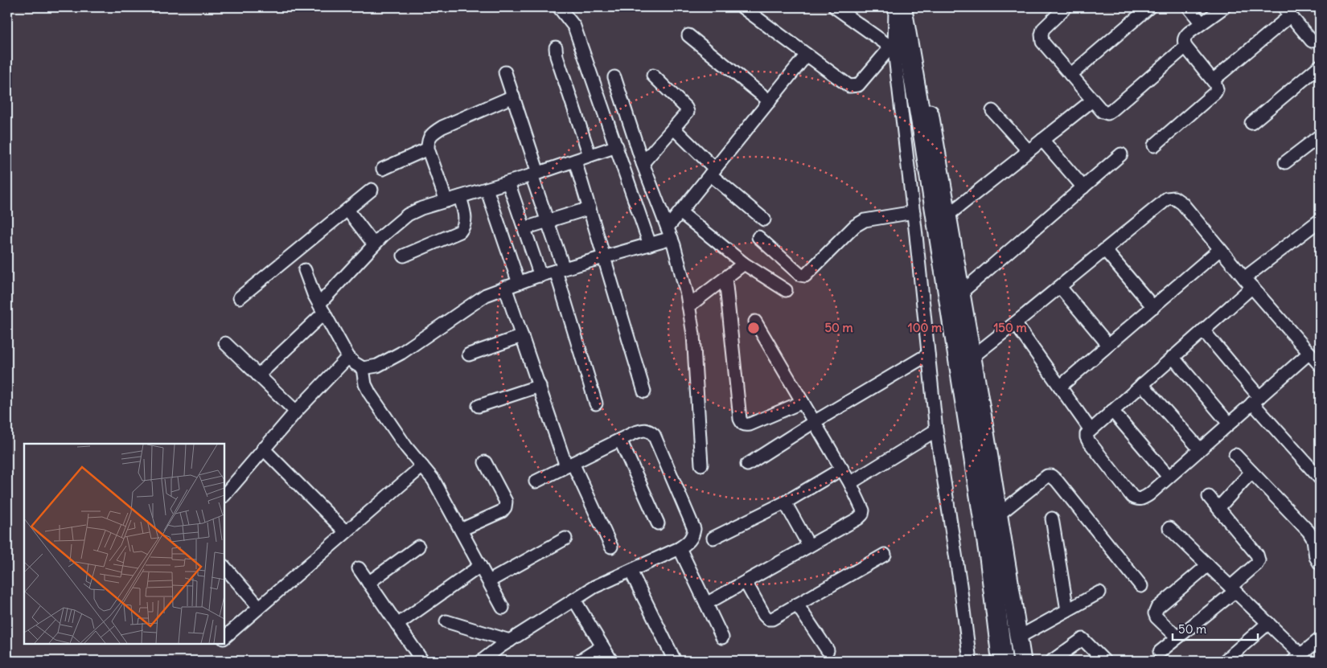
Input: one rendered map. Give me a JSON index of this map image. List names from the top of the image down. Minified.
{"scale_bar":"50 m","rings":["50 m","100 m","150 m"]}
